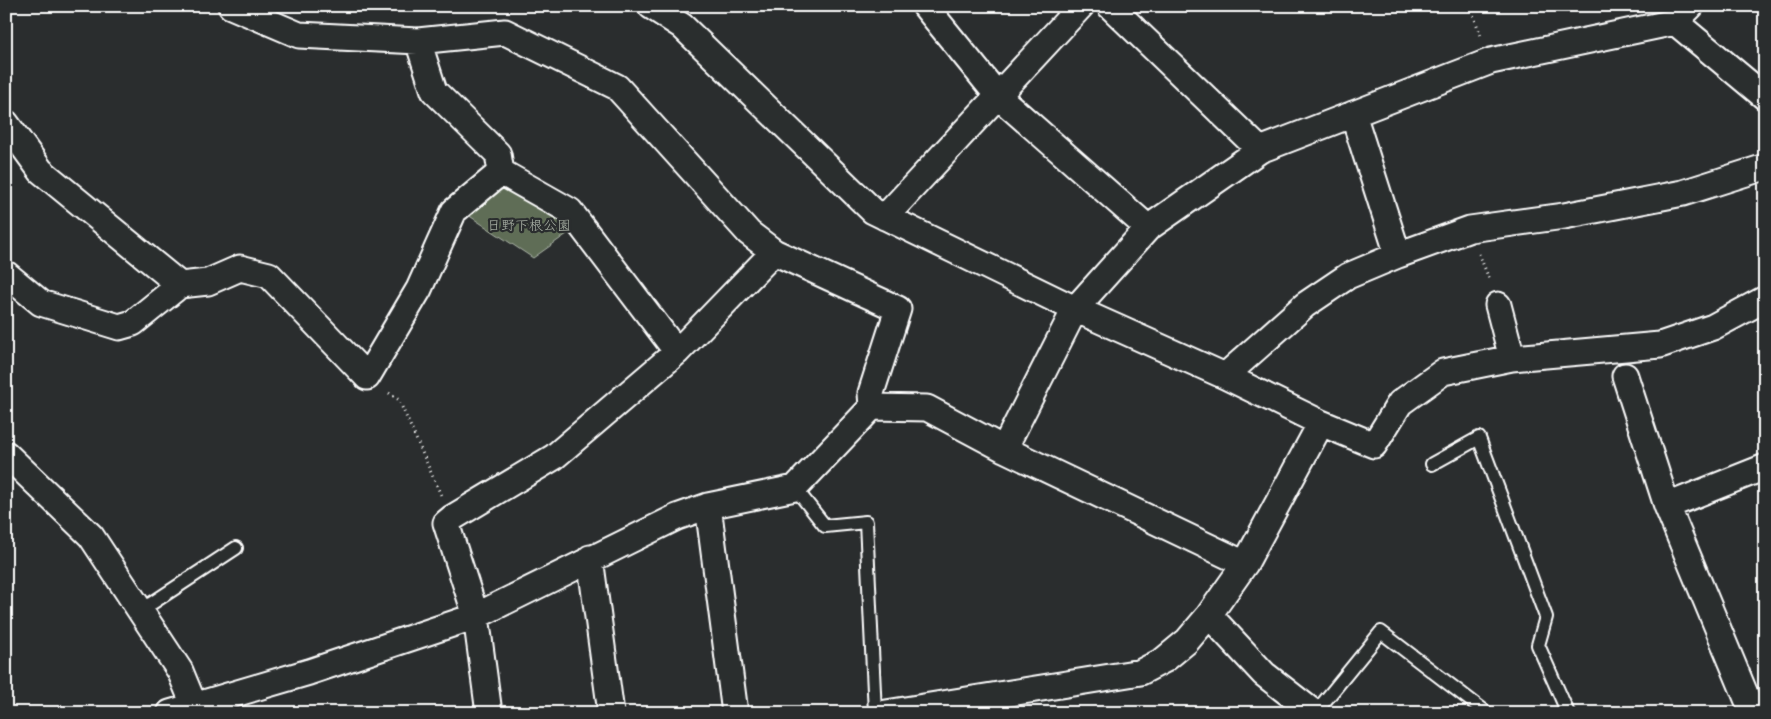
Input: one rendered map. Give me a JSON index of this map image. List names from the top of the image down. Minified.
{"parks":["日野下根公園"]}
